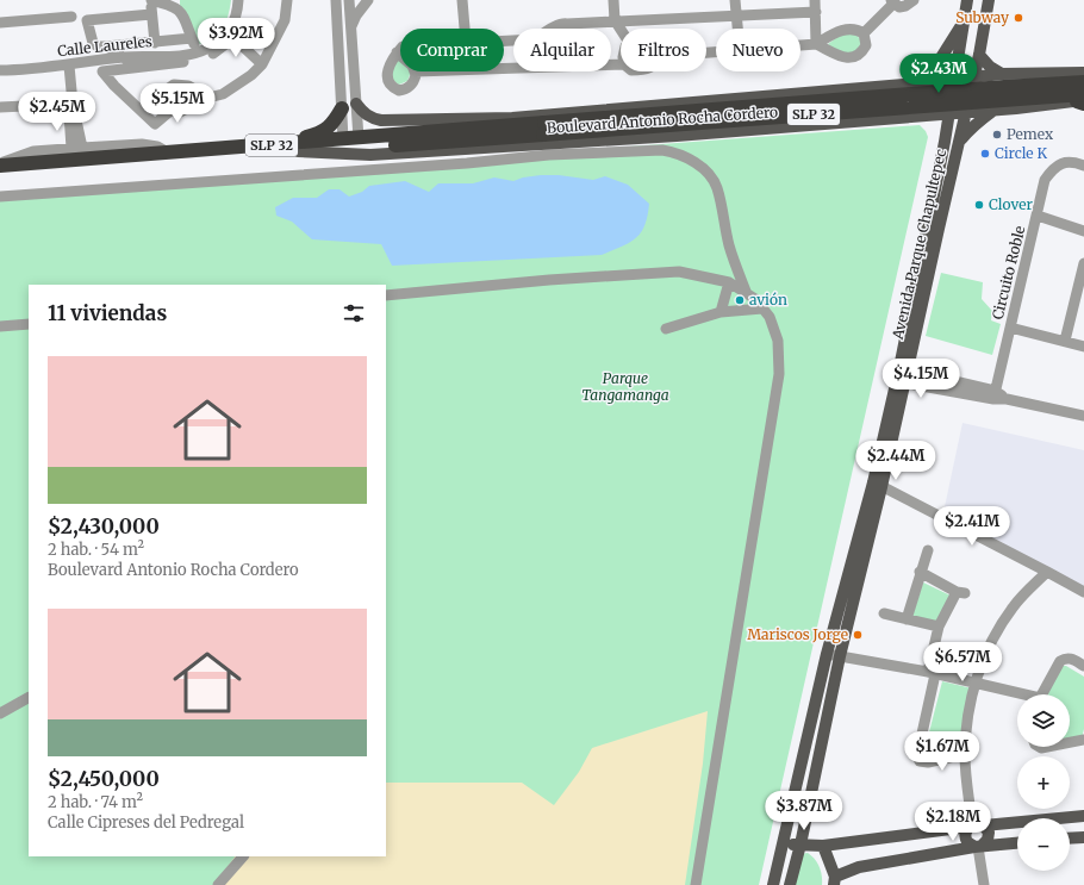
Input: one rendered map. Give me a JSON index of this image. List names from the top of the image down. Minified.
{"streets":{"highway":["SLP 32"],"main road":["Boulevard Antonio Rocha Cordero","Avenida Parque Chapultepec"],"street":["Calle Laureles","Circuito Roble"]},"crossings":[["SLP 32","Boulevard Antonio Rocha Cordero"],["Boulevard Antonio Rocha Cordero","Avenida Parque Chapultepec"]],"parks":["Parque Tangamanga"],"places":["Subway","Pemex","Circle K","Clover","avión","Mariscos Jorge"],"page":{"price":["$3.92M","$2.43M","$5.15M","$2.45M","$4.15M","$2.44M","$2.41M","$6.57M","$1.67M","$3.87M","$2.18M"],"chip":["Comprar","Alquilar","Filtros","Nuevo"],"heading":"11 viviendas","list":[{"name":"$2,430,000","note":"2 hab. · 54 m² · Boulevard Antonio Rocha Cordero"},{"name":"$2,450,000","note":"2 hab. · 74 m² · Calle Cipreses del Pedregal"}],"map_buttons":["+","−"]}}
